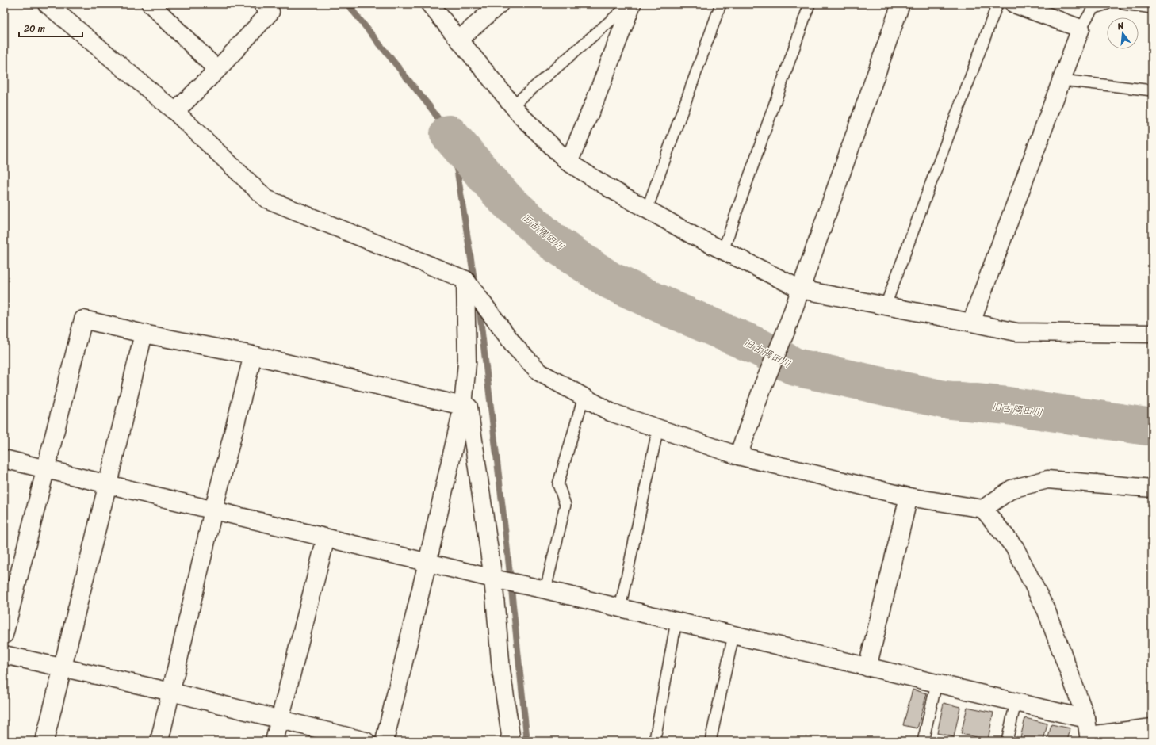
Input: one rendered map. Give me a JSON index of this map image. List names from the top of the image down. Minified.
{"water":["旧古隅田川"],"scale_bar":"20 m","north":"top"}
